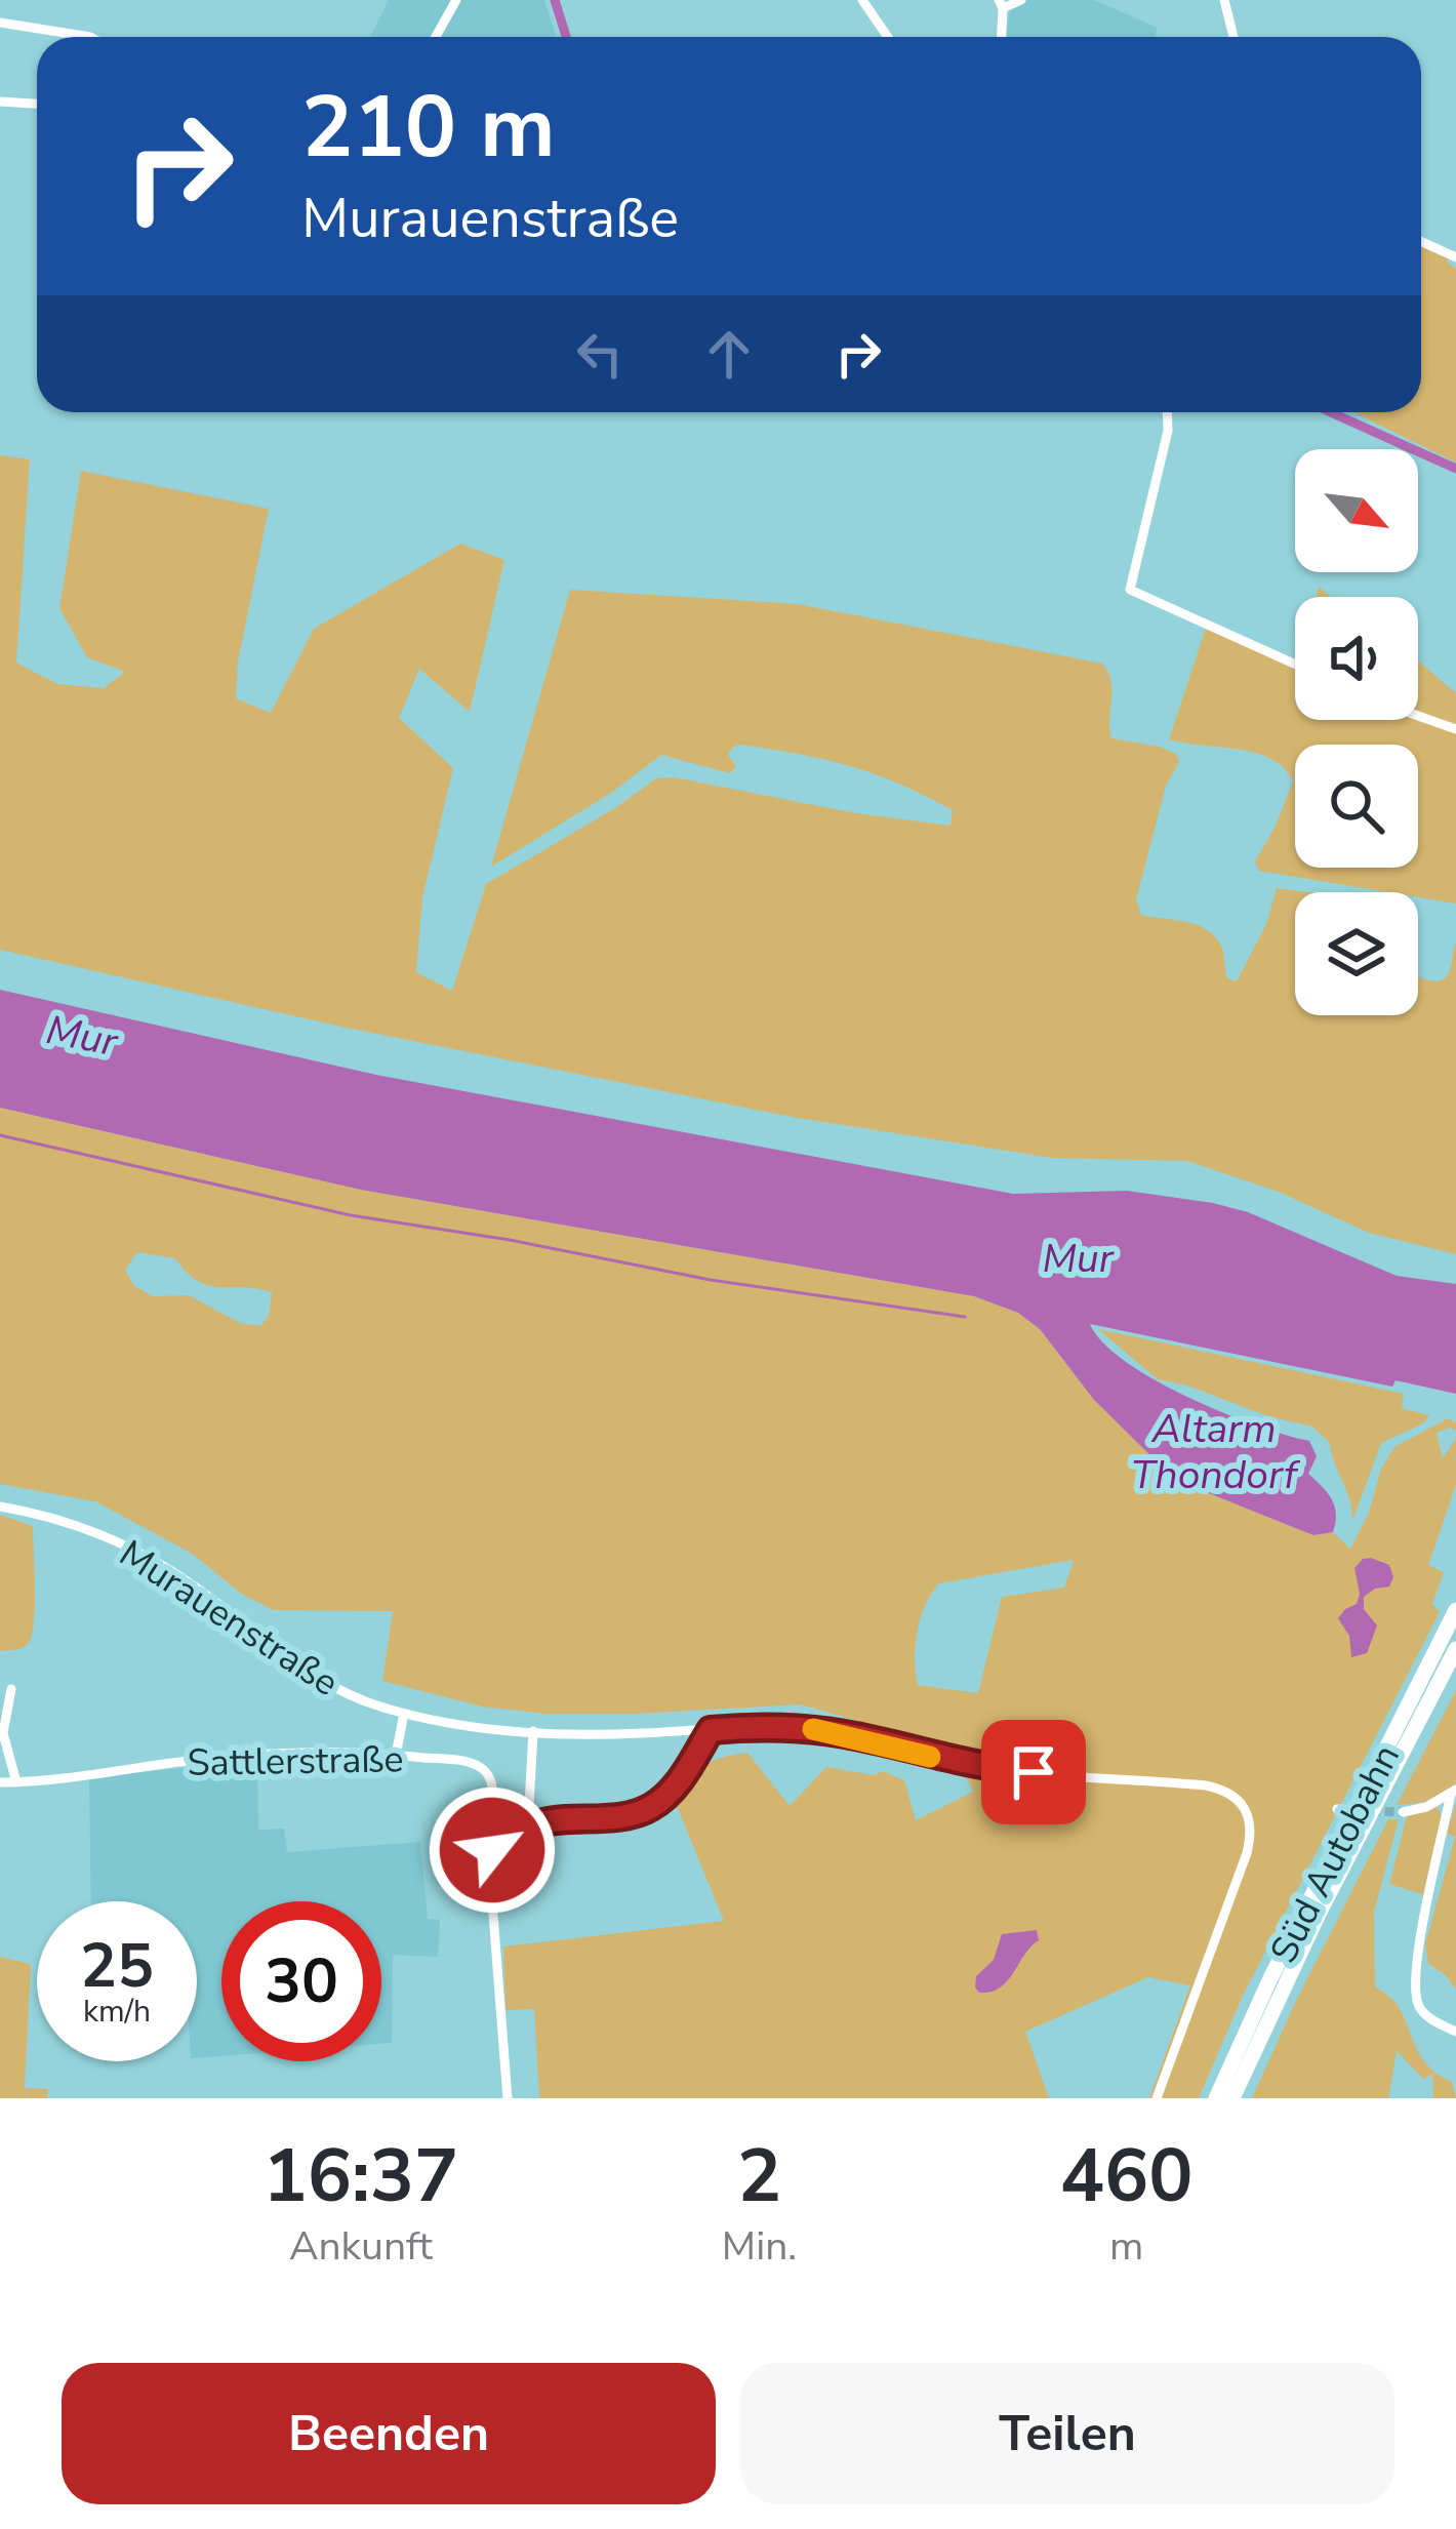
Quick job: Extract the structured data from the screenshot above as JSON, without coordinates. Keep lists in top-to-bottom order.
{
  "streets": {
    "highway": ["Süd Autobahn"],
    "street": ["Murauenstraße", "Sattlerstraße"]
  },
  "water": ["Mur", "Altarm Thondorf"],
  "north": "bottom right",
  "page": {
    "turn": ["210 m", "Murauenstraße"],
    "speed": "25 km/h",
    "limit": "30",
    "eta": [
      "16:37",
      "Ankunft",
      "2",
      "Min.",
      "460",
      "m"
    ],
    "buttons": ["Beenden", "Teilen"]
  }
}
